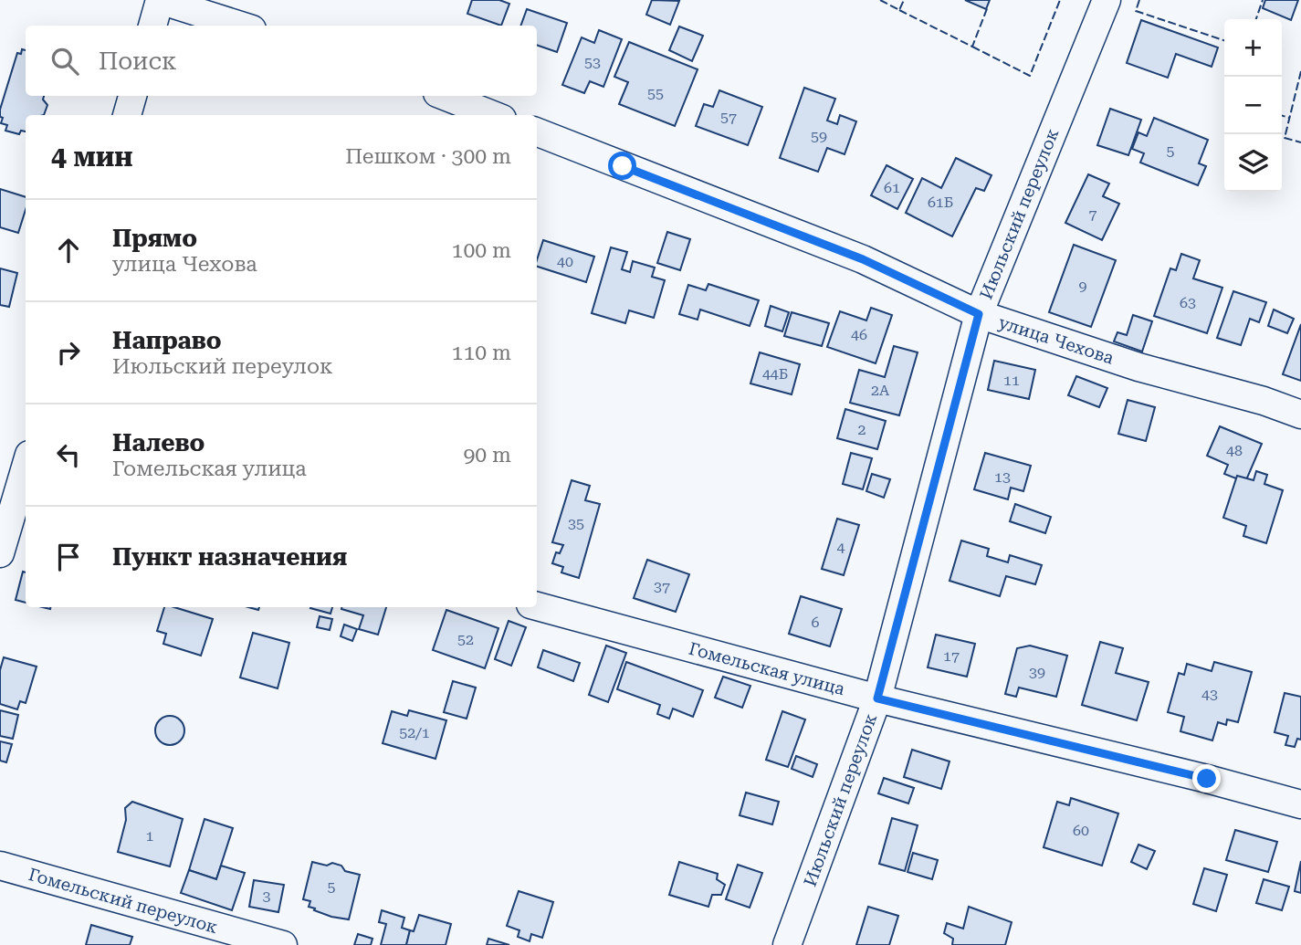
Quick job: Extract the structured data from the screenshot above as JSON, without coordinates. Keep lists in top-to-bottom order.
{
  "streets": {
    "street": [
      "Июльский переулок",
      "улица Чехова",
      "Гомельская улица",
      "Гомельский переулок"
    ]
  },
  "crossings": [
    ["Июльский переулок", "улица Чехова"],
    ["Июльский переулок", "Гомельская улица"]
  ],
  "house_numbers": [
    "53",
    "55",
    "57",
    "59",
    "5",
    "61",
    "61Б",
    "7",
    "40",
    "9",
    "63",
    "46",
    "44Б",
    "11",
    "2А",
    "2",
    "48",
    "13",
    "35",
    "4",
    "37",
    "6",
    "52",
    "17",
    "39",
    "43",
    "52/1",
    "60",
    "1",
    "5",
    "3"
  ],
  "page": {
    "map_buttons": ["+", "−"],
    "search": "Поиск",
    "heading": ["4 мин", "Пешком · 300 m"],
    "list": [
      ["Прямо", "улица Чехова", "100 m"],
      ["Направо", "Июльский переулок", "110 m"],
      ["Налево", "Гомельская улица", "90 m"],
      "Пункт назначения"
    ]
  }
}
